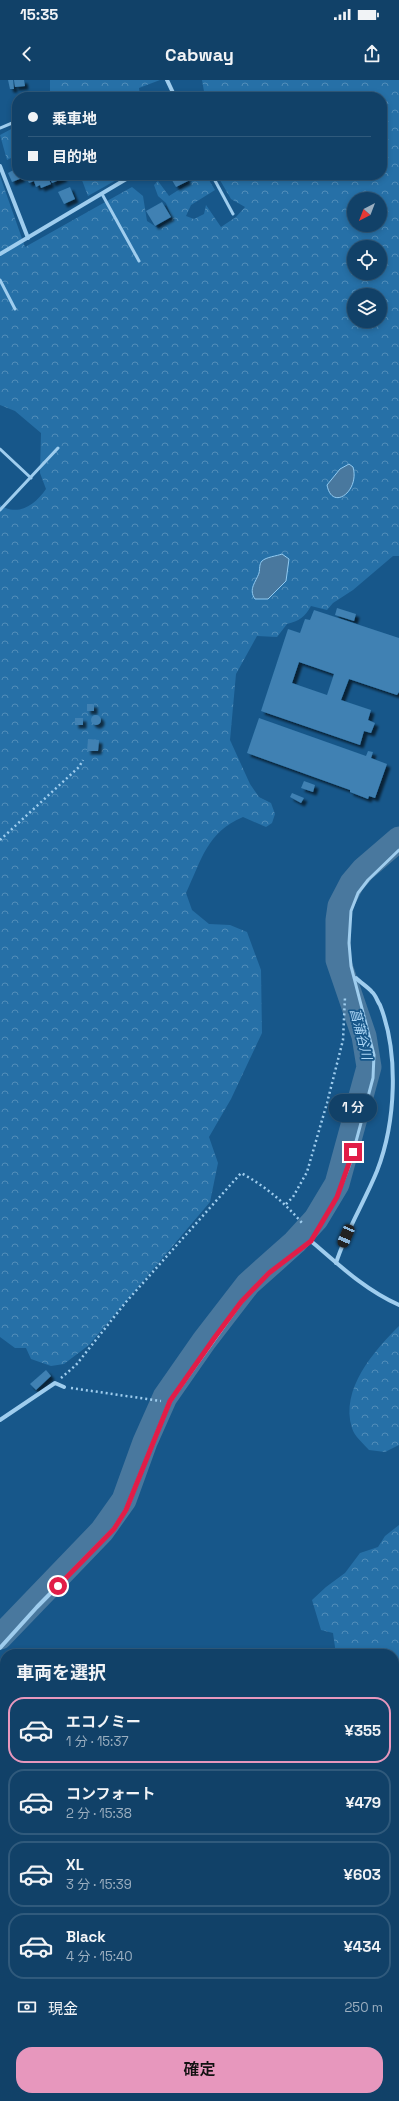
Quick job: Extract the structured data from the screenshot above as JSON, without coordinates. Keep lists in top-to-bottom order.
{
  "water": ["菖蒲谷川"],
  "north": "bottom left",
  "page": {
    "status": "15:35",
    "header": "Cabway",
    "banner": ["乗車地", "目的地"],
    "bubble": "1 分",
    "heading": "車両を選択",
    "list": [
      {
        "name": "エコノミー",
        "note": "1 分 · 15:37",
        "value": "¥355"
      },
      {
        "name": "コンフォート",
        "note": "2 分 · 15:38",
        "value": "¥479"
      },
      {
        "name": "XL",
        "note": "3 分 · 15:39",
        "value": "¥603"
      },
      {
        "name": "Black",
        "note": "4 分 · 15:40",
        "value": "¥434"
      }
    ],
    "pay": ["現金", "250 m"],
    "buttons": "確定"
  }
}
